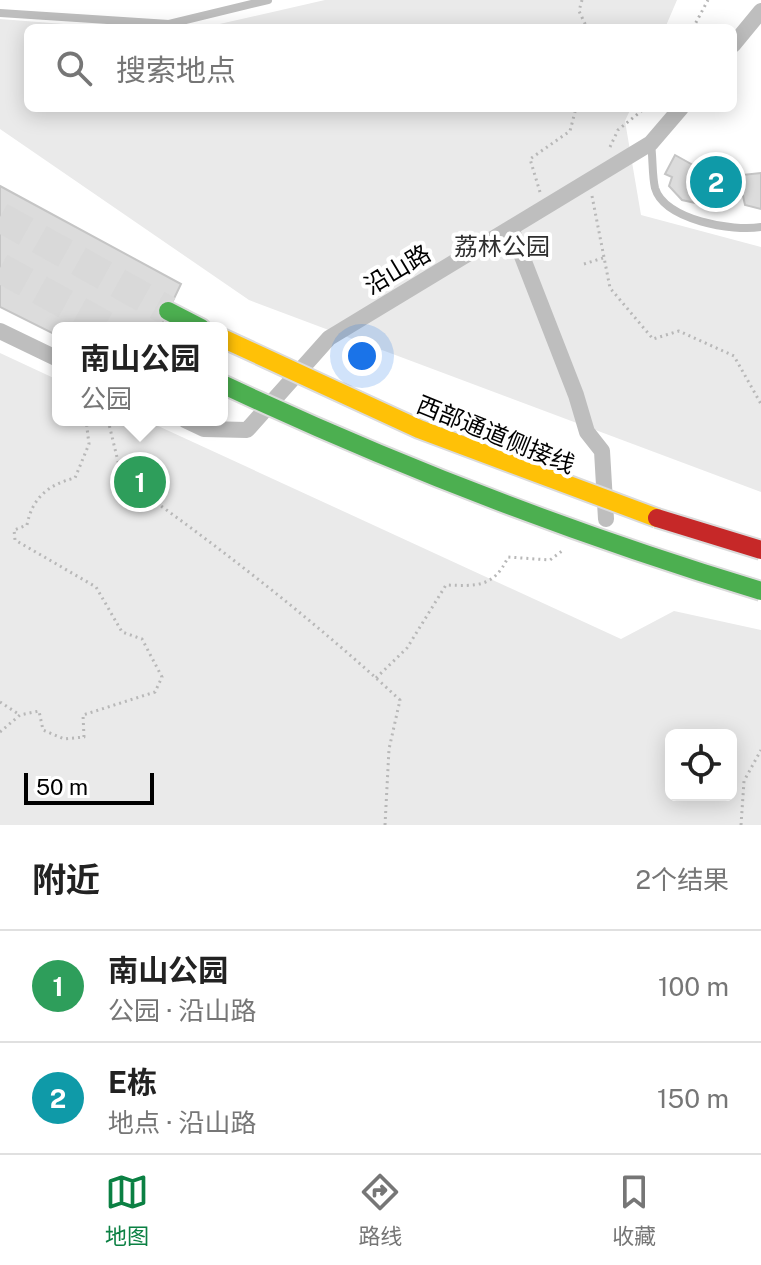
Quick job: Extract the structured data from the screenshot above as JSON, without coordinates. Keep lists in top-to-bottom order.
{
  "streets": {
    "highway": ["西部通道侧接线"],
    "street": ["沿山路"]
  },
  "parks": ["荔林公园"],
  "scale_bar": "50 m",
  "page": {
    "search": "搜索地点",
    "pins": ["2", "1"],
    "popup": ["南山公园", "公园"],
    "scale": "50 m",
    "heading": ["附近", "2个结果"],
    "list": [
      {
        "mark": "1",
        "name": "南山公园",
        "note": "公园 · 沿山路",
        "value": "100 m"
      },
      {
        "mark": "2",
        "name": "E栋",
        "note": "地点 · 沿山路",
        "value": "150 m"
      }
    ],
    "nav": ["地图", "路线", "收藏"]
  }
}
